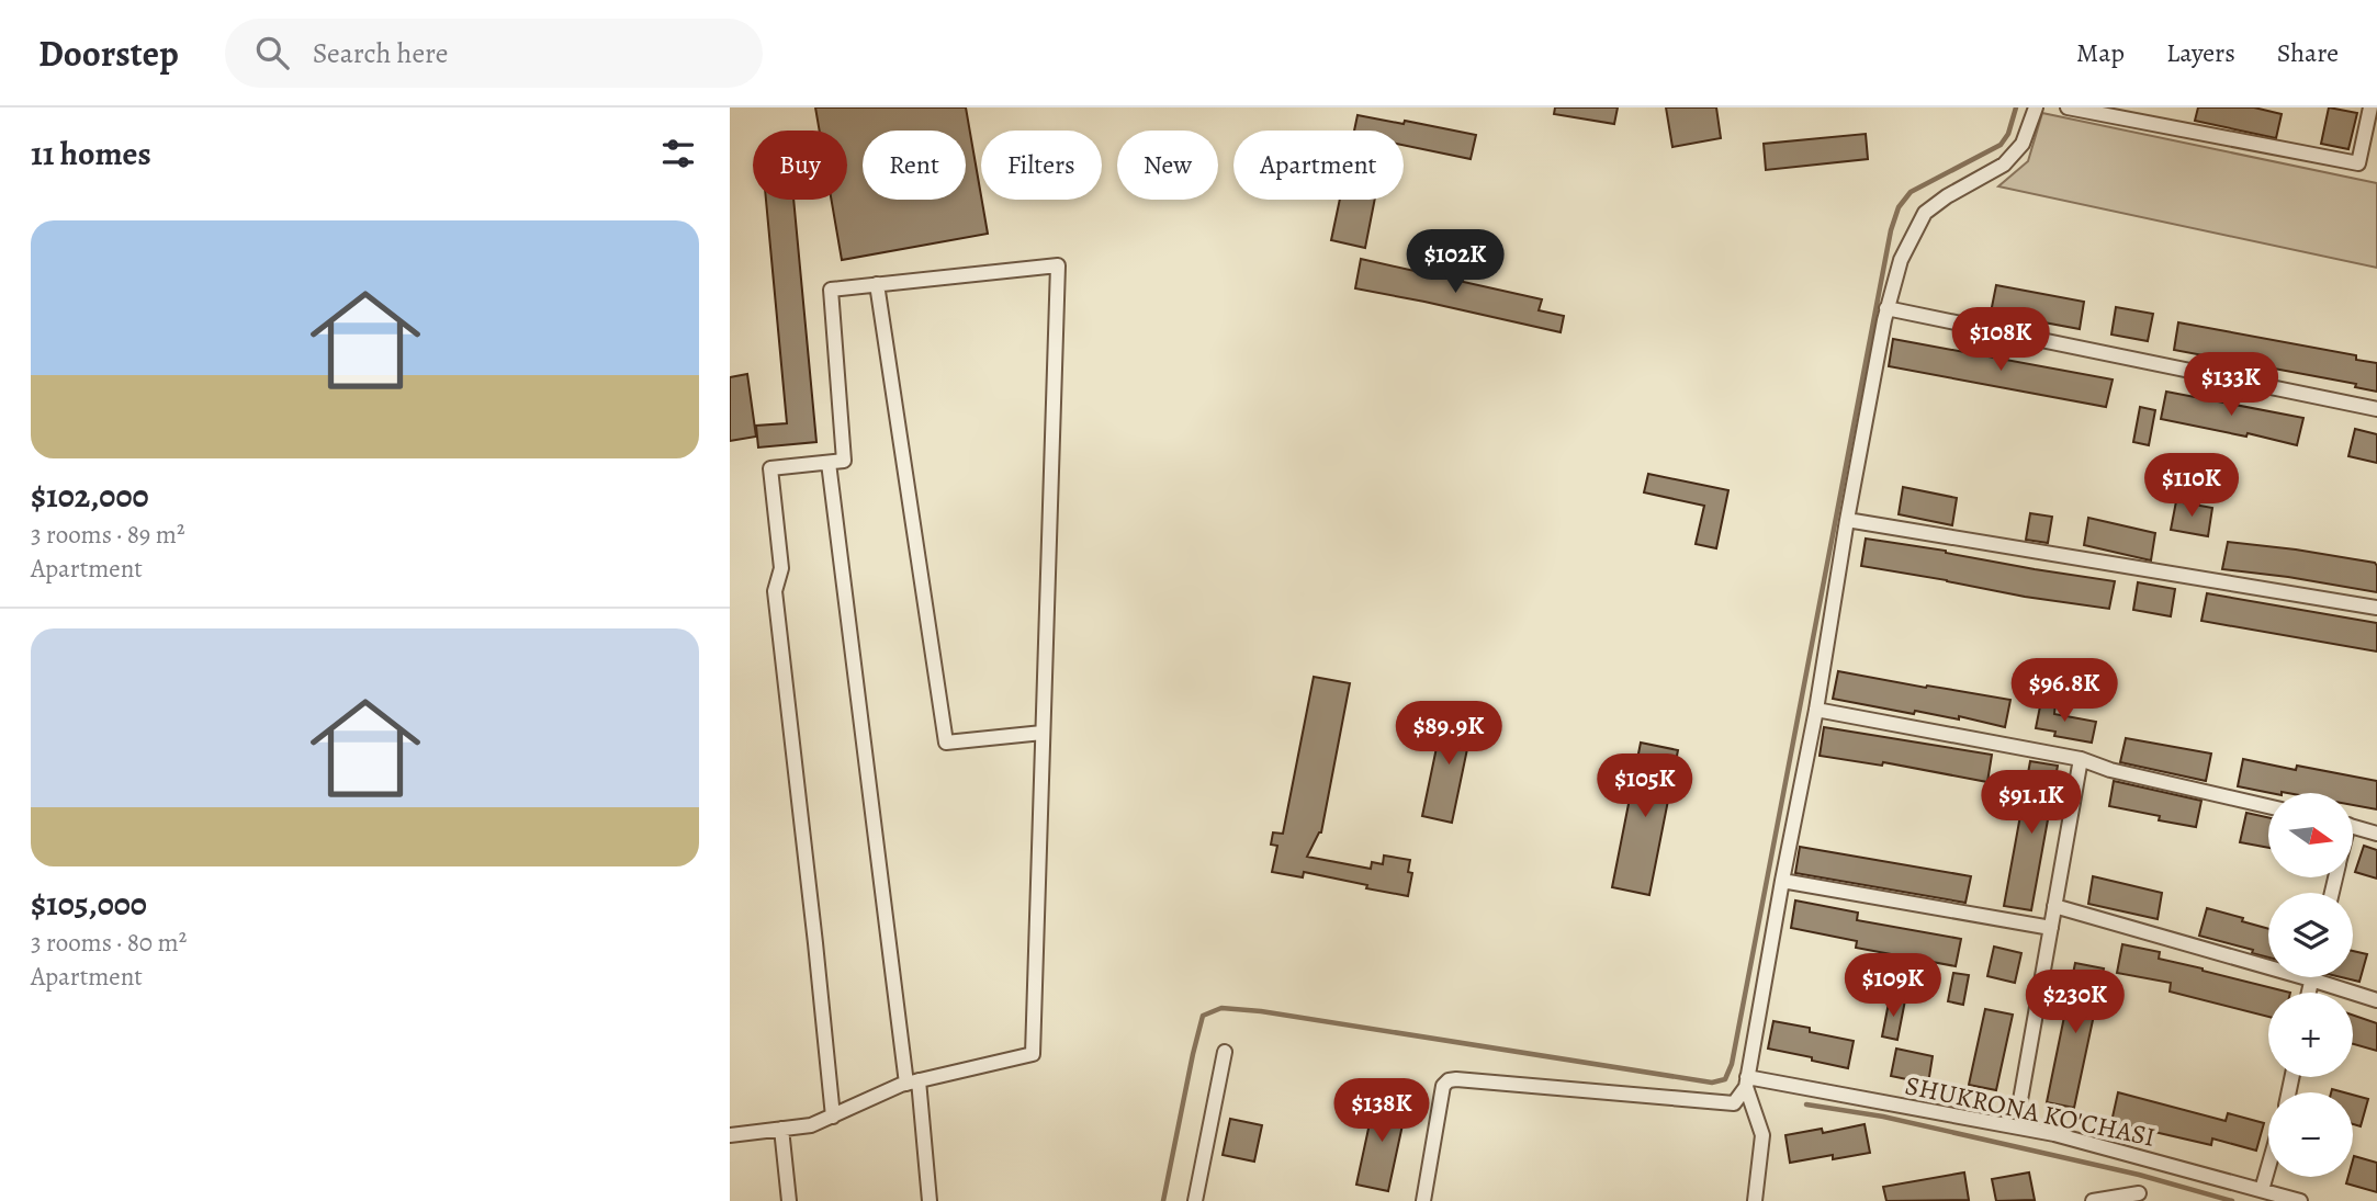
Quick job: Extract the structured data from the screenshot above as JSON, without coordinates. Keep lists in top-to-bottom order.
{
  "streets": {
    "street": ["SHUKRONA KO'CHASI"]
  },
  "north": "right",
  "page": {
    "header": "Doorstep",
    "search": "Search here",
    "nav": ["Map", "Layers", "Share"],
    "heading": "11 homes",
    "chip": [
      "Buy",
      "Rent",
      "Filters",
      "New",
      "Apartment"
    ],
    "list": [
      {
        "name": "$102,000",
        "note": "3 rooms · 89 m² · Apartment"
      },
      {
        "name": "$105,000",
        "note": "3 rooms · 80 m² · Apartment"
      }
    ],
    "price": [
      "$102K",
      "$108K",
      "$133K",
      "$110K",
      "$96.8K",
      "$89.9K",
      "$105K",
      "$91.1K",
      "$109K",
      "$230K",
      "$138K"
    ],
    "map_buttons": ["+", "−"]
  }
}
